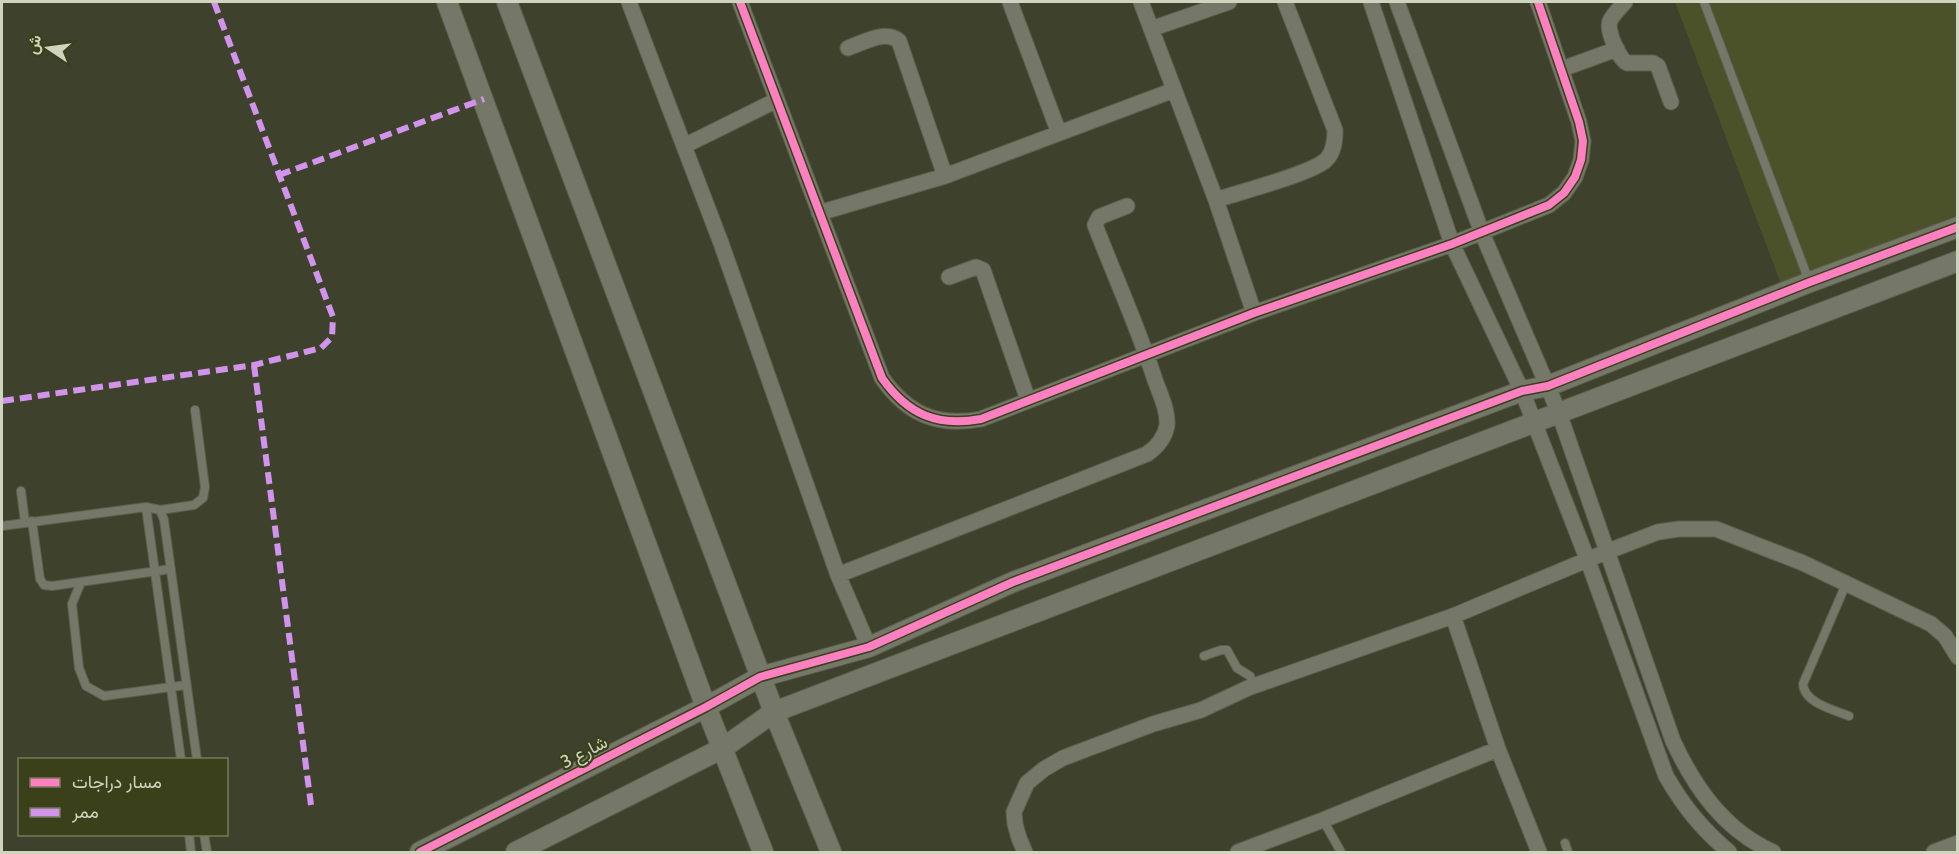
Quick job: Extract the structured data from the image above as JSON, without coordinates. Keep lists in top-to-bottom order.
{
  "streets": {
    "street": ["شارع 3"]
  },
  "legend": ["مسار دراجات", "ممر"],
  "north": "left"
}
